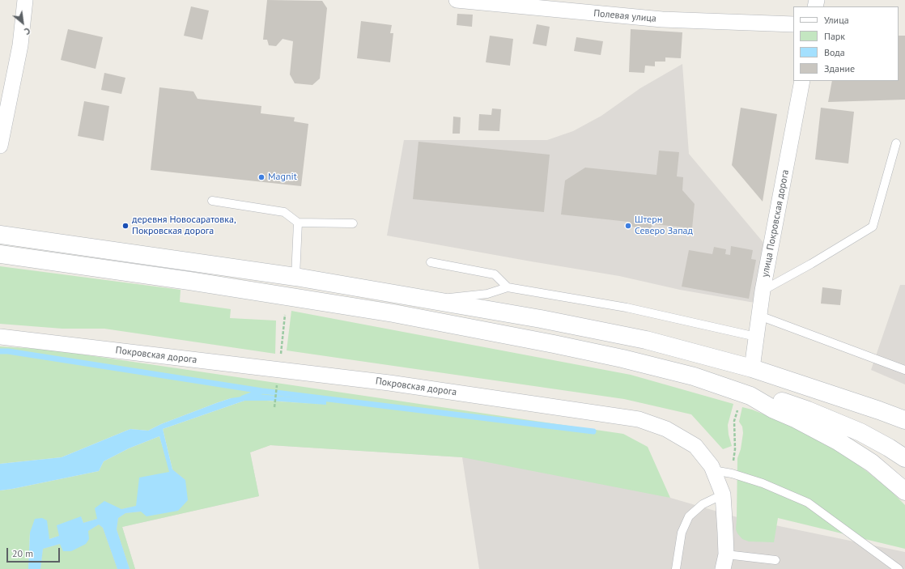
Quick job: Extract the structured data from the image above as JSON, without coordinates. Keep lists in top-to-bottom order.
{
  "streets": {
    "street": ["Полевая улица", "улица Покровская дорога", "Покровская дорога"]
  },
  "places": ["Magnit", "деревня Новосаратовка, Покровская дорога", "Штерн Северо Запад"],
  "legend": [
    "Улица",
    "Парк",
    "Вода",
    "Здание"
  ],
  "scale_bar": "20 m",
  "north": "bottom right"
}
